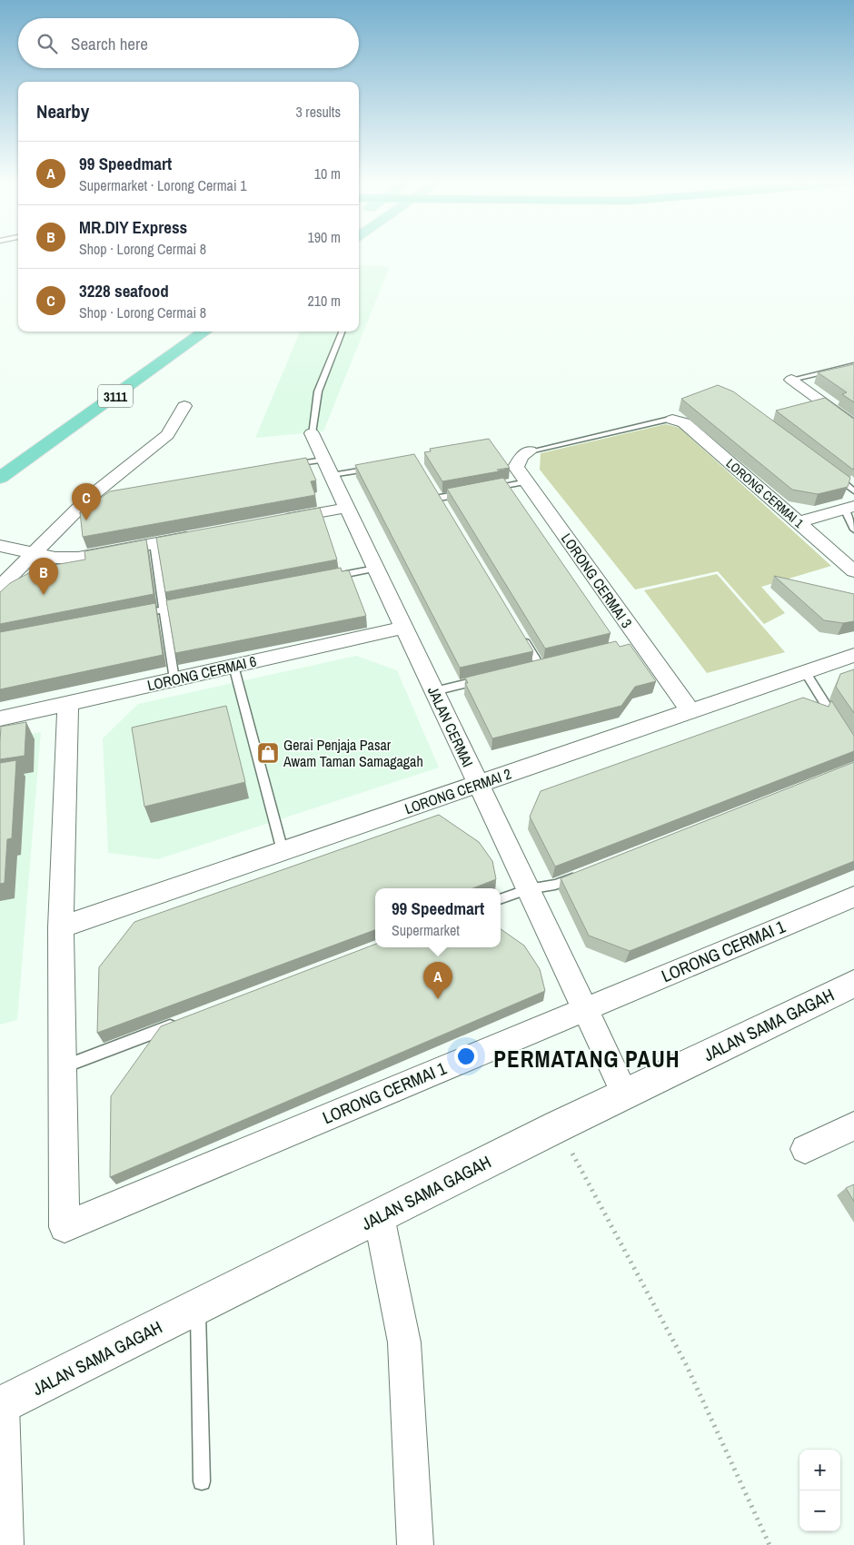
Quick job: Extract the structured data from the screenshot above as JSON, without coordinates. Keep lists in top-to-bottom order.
{
  "streets": {
    "main road": ["3111"],
    "street": [
      "LORONG CERMAI 1",
      "LORONG CERMAI 3",
      "LORONG CERMAI 6",
      "JALAN CERMAI",
      "LORONG CERMAI 2",
      "JALAN SAMA GAGAH"
    ]
  },
  "crossings": [
    ["LORONG CERMAI 1", "JALAN CERMAI"],
    ["LORONG CERMAI 3", "LORONG CERMAI 2"],
    ["LORONG CERMAI 6", "JALAN CERMAI"],
    ["JALAN CERMAI", "LORONG CERMAI 2"],
    ["JALAN CERMAI", "JALAN SAMA GAGAH"]
  ],
  "districts": ["PERMATANG PAUH"],
  "places": {
    "shop": ["Gerai Penjaja Pasar Awam Taman Samagagah"]
  },
  "page": {
    "search": "Search here",
    "heading": ["Nearby", "3 results"],
    "list": [
      {
        "mark": "A",
        "name": "99 Speedmart",
        "note": "Supermarket · Lorong Cermai 1",
        "value": "10 m"
      },
      {
        "mark": "B",
        "name": "MR.DIY Express",
        "note": "Shop · Lorong Cermai 8",
        "value": "190 m"
      },
      {
        "mark": "C",
        "name": "3228 seafood",
        "note": "Shop · Lorong Cermai 8",
        "value": "210 m"
      }
    ],
    "pins": ["C", "B", "A"],
    "popup": ["99 Speedmart", "Supermarket"],
    "map_buttons": ["+", "−"]
  }
}
